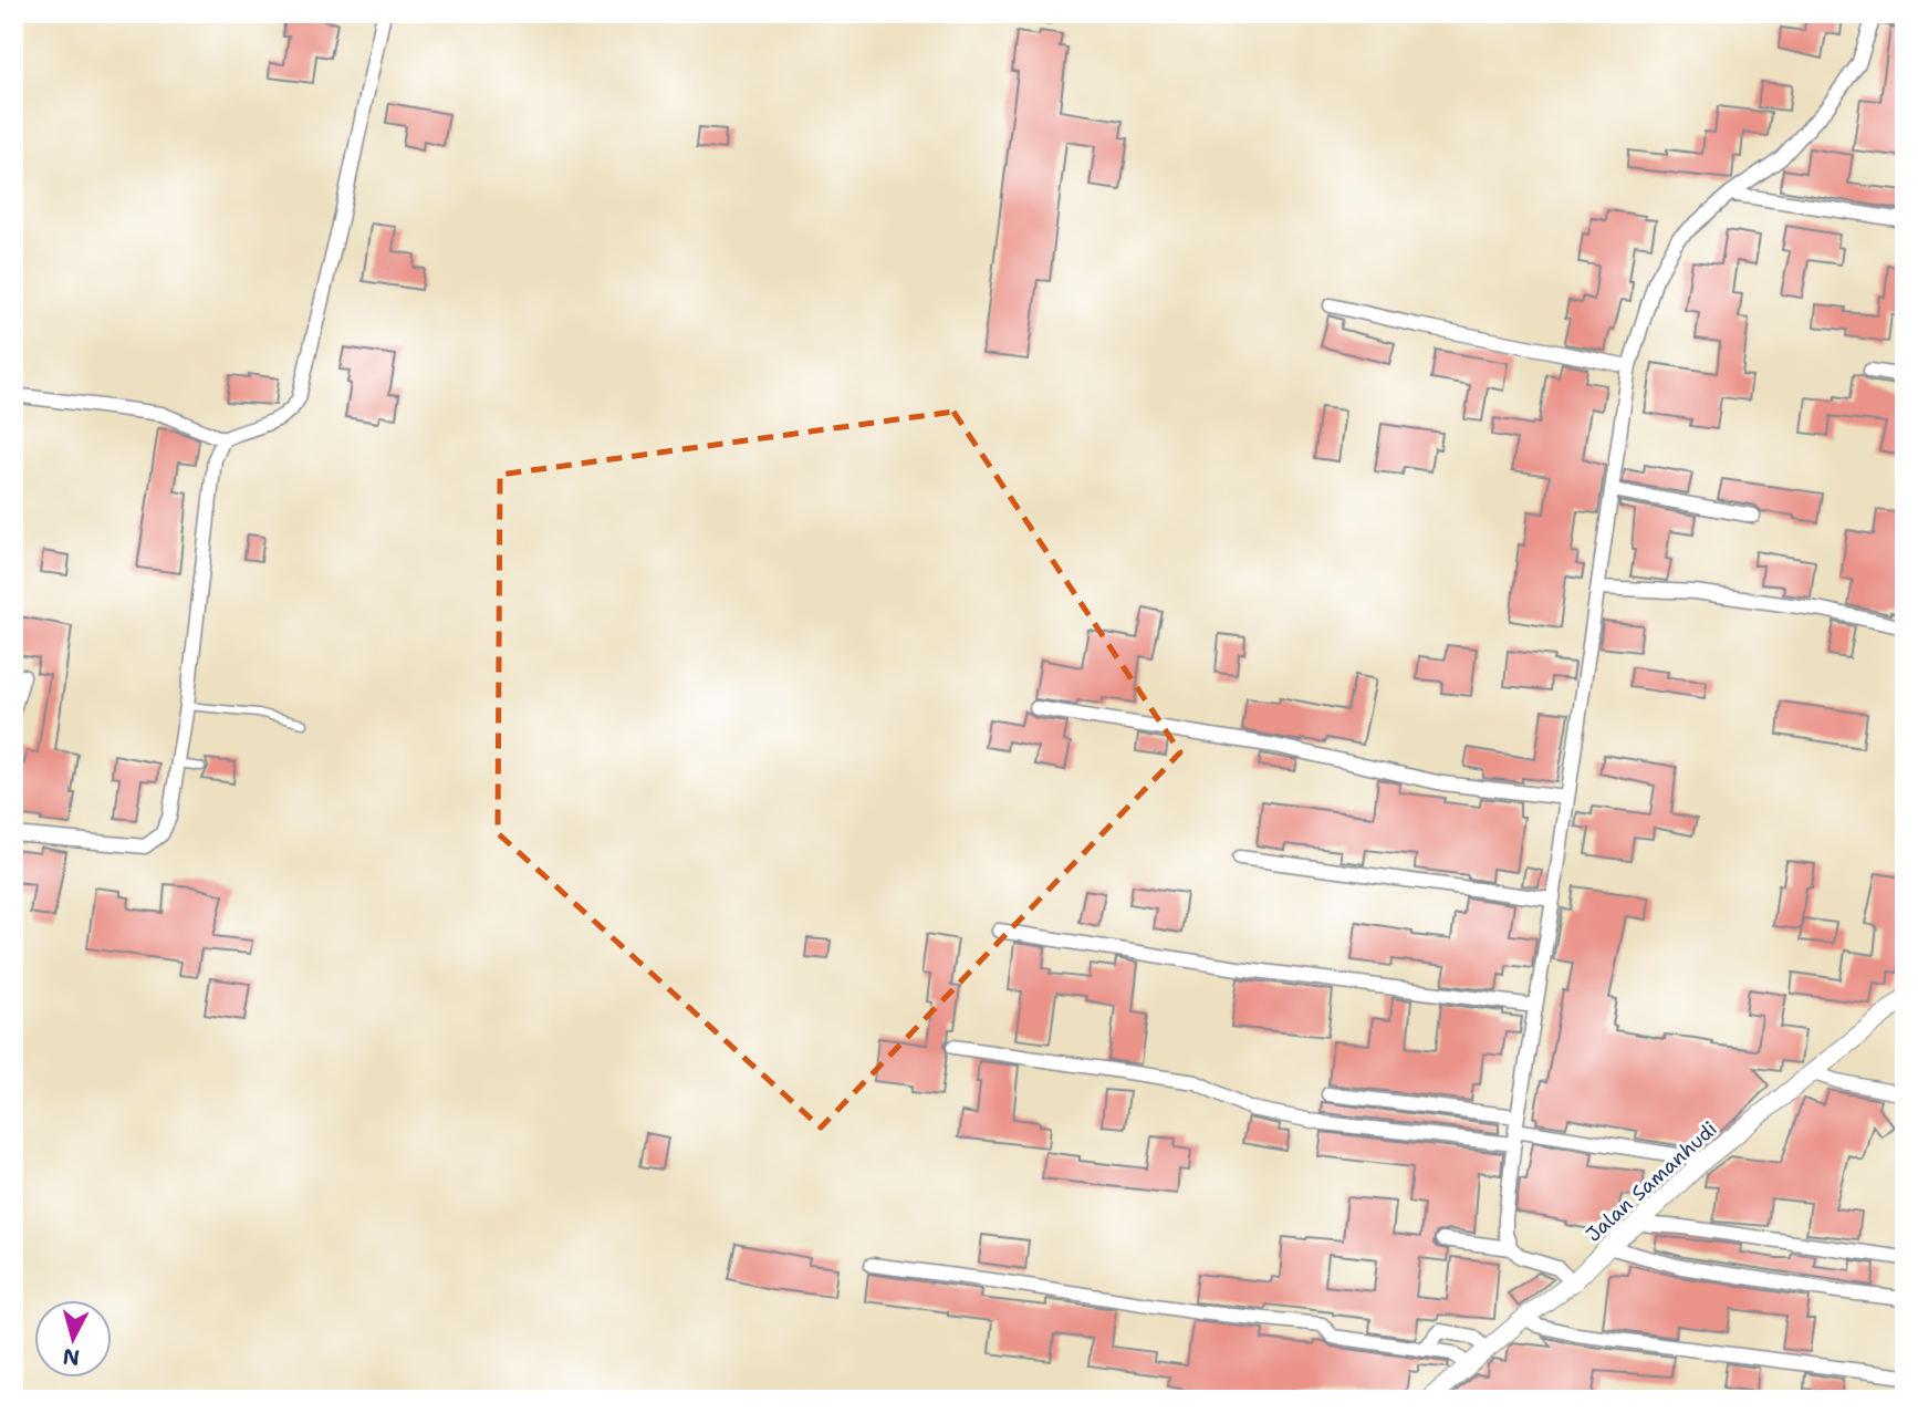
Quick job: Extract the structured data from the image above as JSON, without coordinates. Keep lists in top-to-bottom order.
{
  "streets": {
    "street": ["Jalan Samanhudi"]
  },
  "north": "bottom"
}
